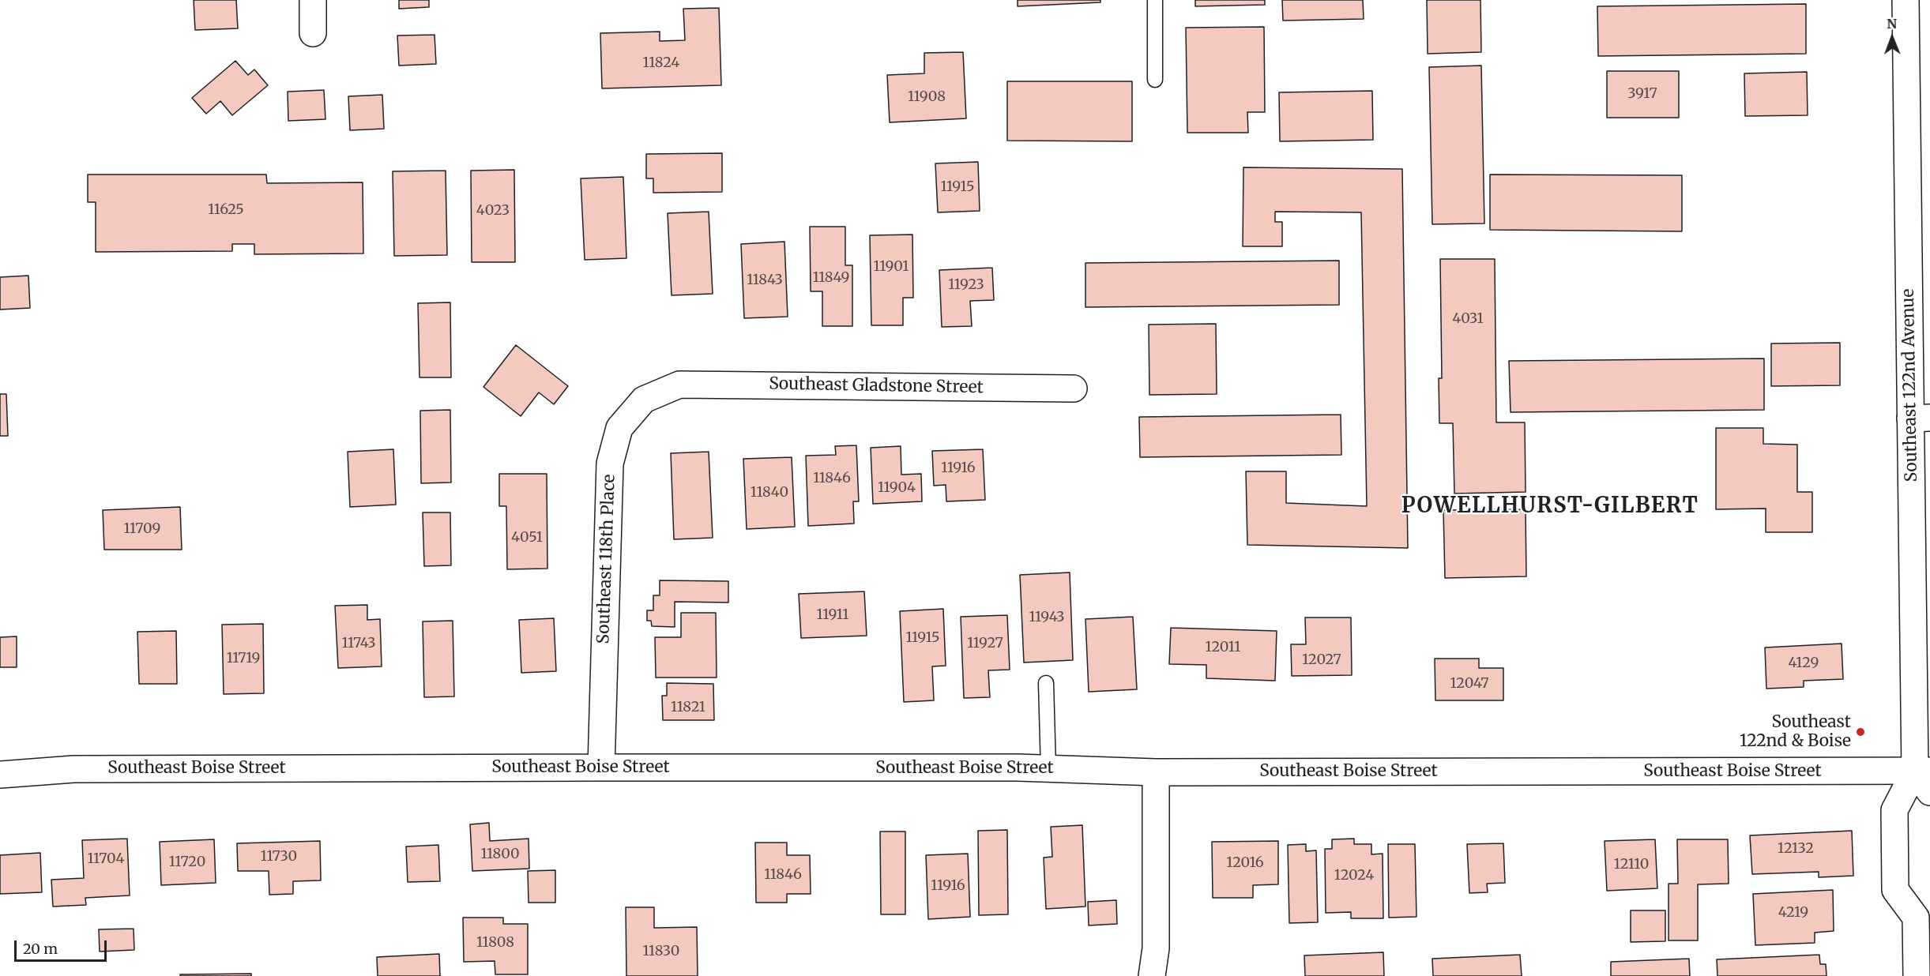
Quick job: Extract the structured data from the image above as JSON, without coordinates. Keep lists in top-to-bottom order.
{
  "streets": {
    "street": [
      "Southeast 122nd Avenue",
      "Southeast Gladstone Street",
      "Southeast 118th Place",
      "Southeast Boise Street"
    ]
  },
  "crossings": [
    ["Southeast 122nd Avenue", "Southeast Boise Street"],
    ["Southeast Gladstone Street", "Southeast 118th Place"],
    ["Southeast 118th Place", "Southeast Boise Street"]
  ],
  "districts": ["POWELLHURST-GILBERT"],
  "places": ["Southeast 122nd & Boise"],
  "house_numbers": [
    "11824",
    "3917",
    "11908",
    "11915",
    "11625",
    "4023",
    "11901",
    "11849",
    "11843",
    "11923",
    "4031",
    "11916",
    "11846",
    "11904",
    "11840",
    "11709",
    "4051",
    "11911",
    "11943",
    "11915",
    "11743",
    "11927",
    "12011",
    "11719",
    "12027",
    "4129",
    "12047",
    "11821",
    "12132",
    "11800",
    "11730",
    "11704",
    "11720",
    "12016",
    "12110",
    "11846",
    "12024",
    "11916",
    "4219",
    "11808",
    "11830"
  ],
  "scale_bar": "20 m",
  "north": "top"
}
